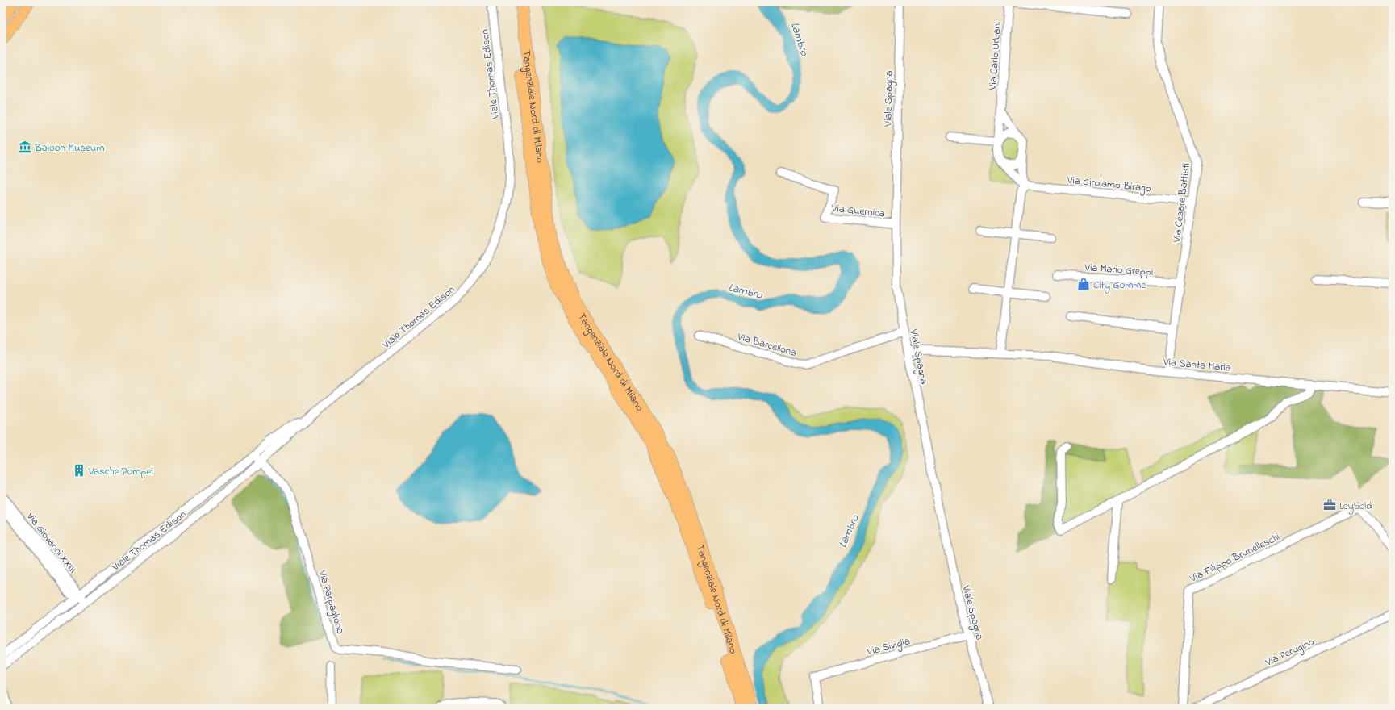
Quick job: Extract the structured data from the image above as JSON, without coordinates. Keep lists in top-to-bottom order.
{
  "streets": {
    "highway": ["Tangenziale Nord di Milano"],
    "street": [
      "Via Carlo Urbani",
      "Viale Thomas Edison",
      "Viale Spagna",
      "Via Girolamo Birago",
      "Via Cesare Battisti",
      "Via Guernica",
      "Via Mario Greppi",
      "Via Barcellona",
      "Via Santa Maria",
      "Via Giovanni XXIII",
      "Via Filippo Brunelleschi",
      "Via Parpagliona",
      "Via Siviglia",
      "Via Perugino"
    ]
  },
  "crossings": [
    ["Viale Thomas Edison", "Via Giovanni XXIII"],
    ["Viale Thomas Edison", "Via Parpagliona"],
    ["Viale Spagna", "Via Guernica"],
    ["Viale Spagna", "Via Barcellona"],
    ["Viale Spagna", "Via Santa Maria"],
    ["Viale Spagna", "Via Siviglia"],
    ["Via Girolamo Birago", "Via Cesare Battisti"],
    ["Via Cesare Battisti", "Via Mario Greppi"],
    ["Via Cesare Battisti", "Via Santa Maria"]
  ],
  "water": ["Lambro"],
  "places": {
    "museum": ["Baloon Museum"],
    "shop": ["City Gomme"],
    "building": ["Vasche Pompei"],
    "office": ["Leybold"]
  }
}
